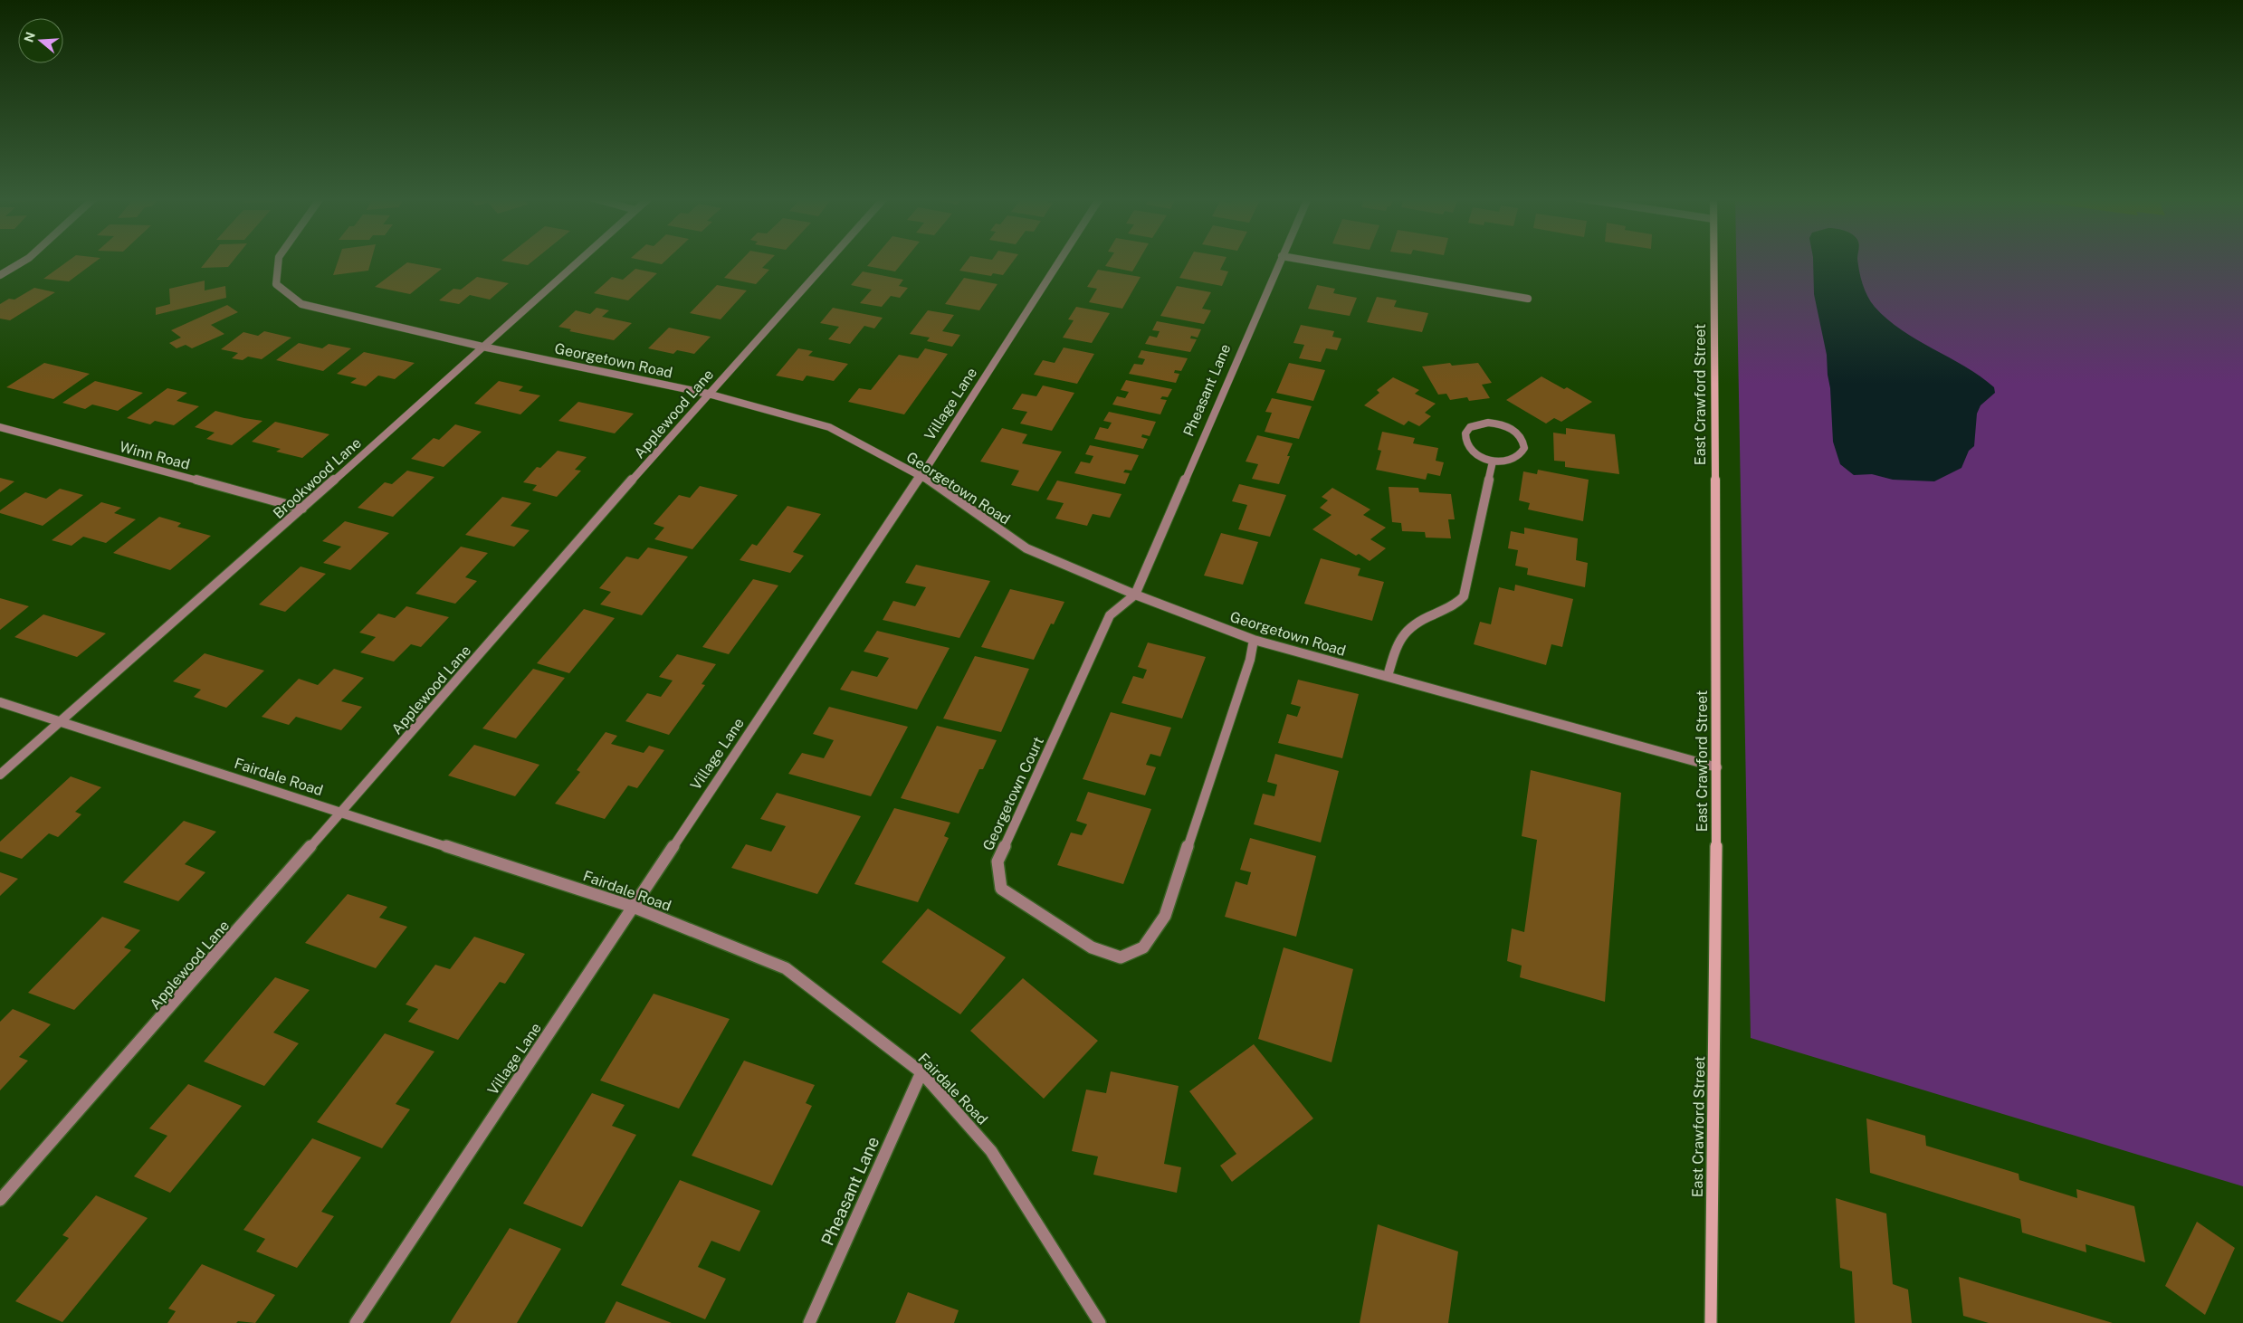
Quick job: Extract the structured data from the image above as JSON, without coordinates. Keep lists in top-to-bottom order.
{
  "streets": {
    "street": [
      "Georgetown Road",
      "Pheasant Lane",
      "East Crawford Street",
      "Village Lane",
      "Applewood Lane",
      "Winn Road",
      "Brookwood Lane",
      "Fairdale Road",
      "Georgetown Court"
    ]
  },
  "crossings": [
    ["Georgetown Road", "Pheasant Lane"],
    ["Georgetown Road", "East Crawford Street"],
    ["Georgetown Road", "Village Lane"],
    ["Georgetown Road", "Applewood Lane"],
    ["Georgetown Road", "Brookwood Lane"],
    ["Georgetown Road", "Georgetown Court"],
    ["Pheasant Lane", "Fairdale Road"],
    ["Pheasant Lane", "Georgetown Court"],
    ["Village Lane", "Fairdale Road"],
    ["Applewood Lane", "Fairdale Road"],
    ["Winn Road", "Brookwood Lane"],
    ["Brookwood Lane", "Fairdale Road"]
  ],
  "north": "left"
}
